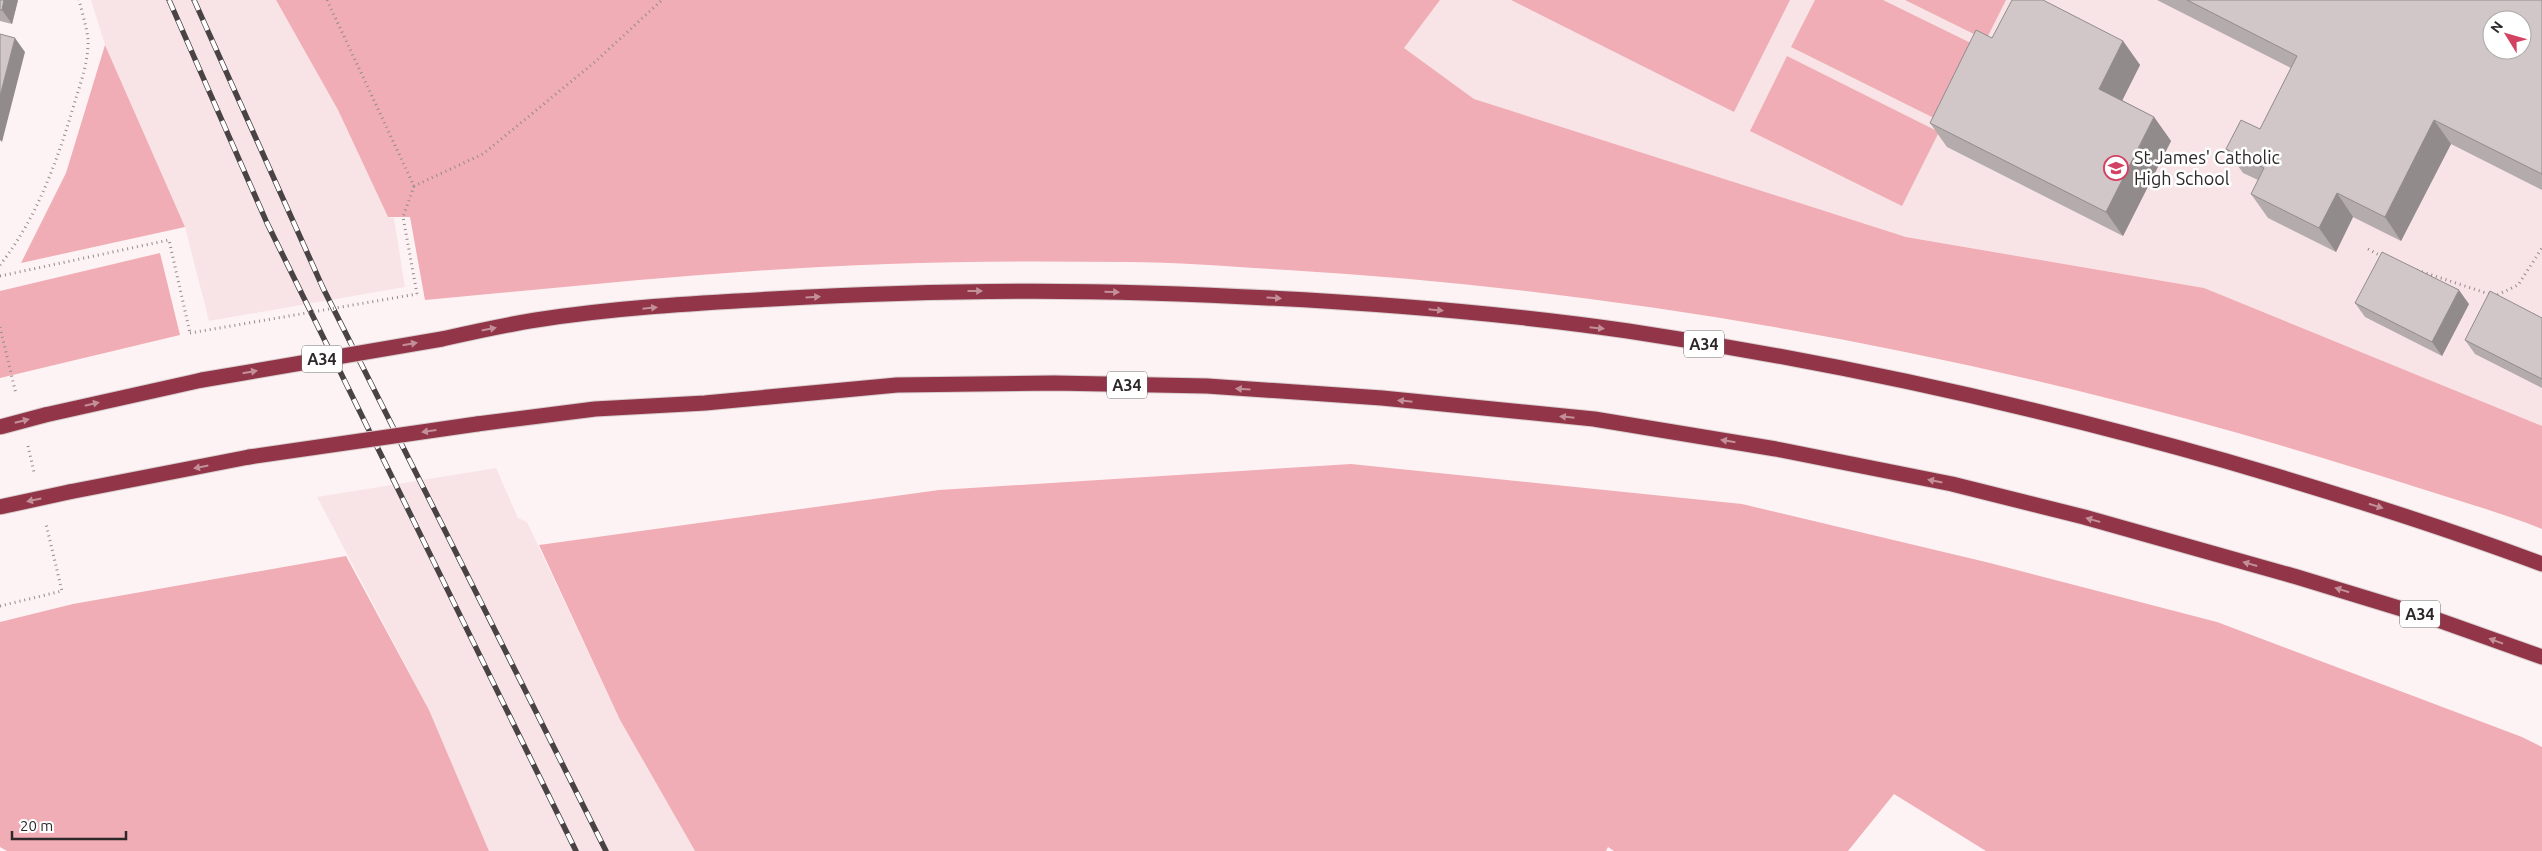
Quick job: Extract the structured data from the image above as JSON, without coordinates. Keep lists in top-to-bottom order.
{
  "streets": {
    "highway": ["A34"]
  },
  "places": {
    "school or university": ["St James' Catholic High School"]
  },
  "scale_bar": "20 m",
  "north": "top left"
}
